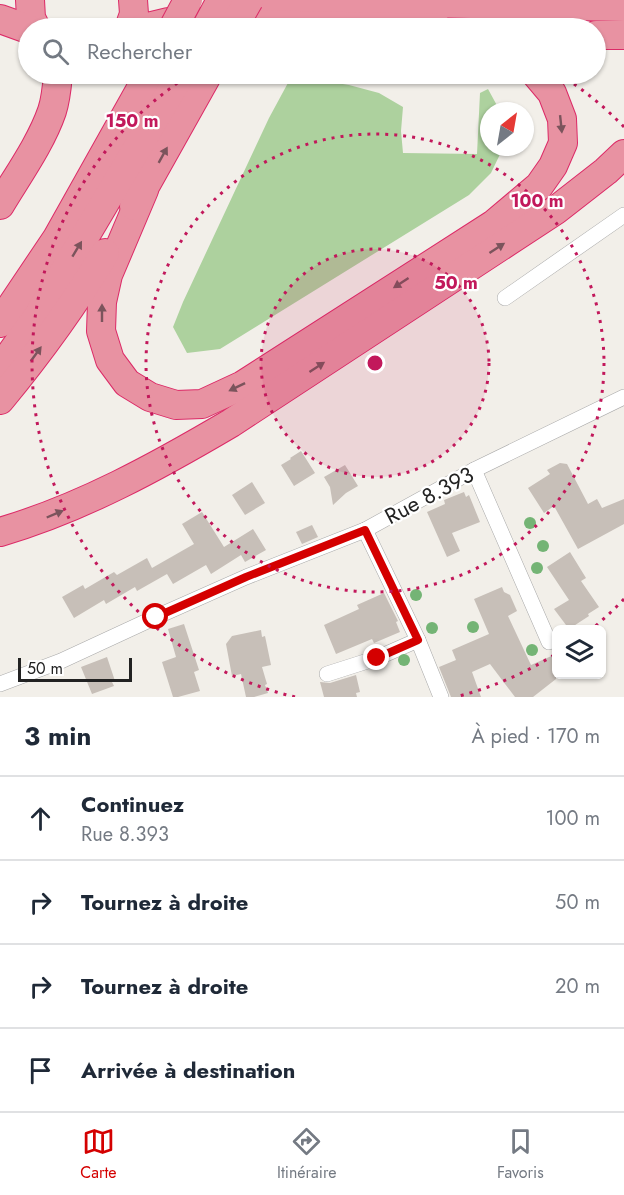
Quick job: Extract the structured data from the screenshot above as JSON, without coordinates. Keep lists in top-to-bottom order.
{
  "streets": {
    "street": ["Rue 8.393"]
  },
  "scale_bar": "50 m",
  "north": "top right",
  "page": {
    "search": "Rechercher",
    "scale": "50 m",
    "heading": ["3 min", "À pied · 170 m"],
    "list": [
      ["Continuez", "Rue 8.393", "100 m"],
      ["Tournez à droite", "50 m"],
      ["Tournez à droite", "20 m"],
      "Arrivée à destination"
    ],
    "nav": ["Carte", "Itinéraire", "Favoris"]
  },
  "rings": ["150 m", "100 m", "50 m"]
}
